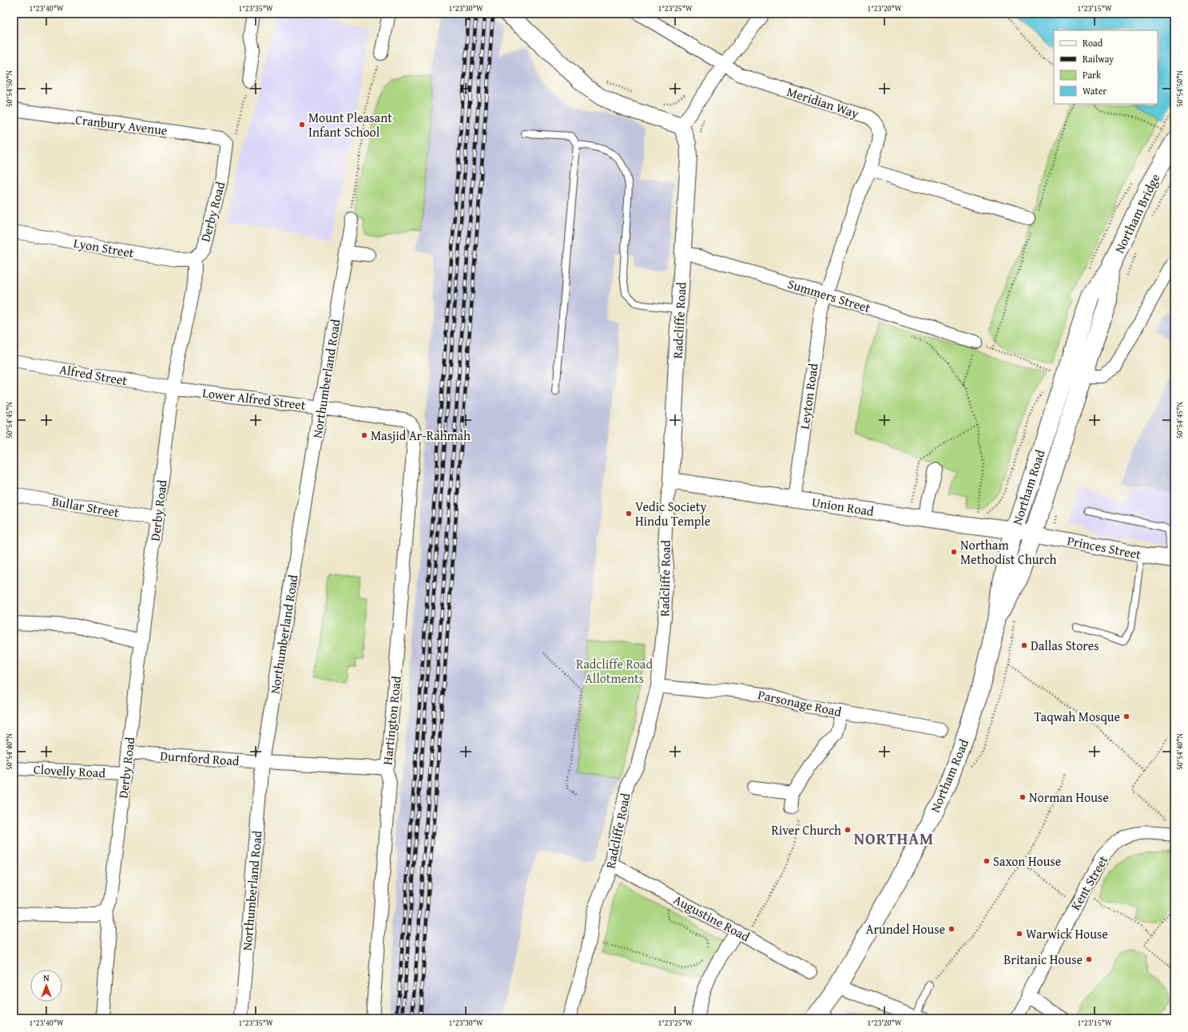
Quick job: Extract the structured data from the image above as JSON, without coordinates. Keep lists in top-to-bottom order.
{
  "streets": {
    "main road": ["Northam Bridge", "Northam Road"],
    "street": [
      "Meridian Way",
      "Cranbury Avenue",
      "Derby Road",
      "Lyon Street",
      "Summers Street",
      "Radcliffe Road",
      "Alfred Street",
      "Northumberland Road",
      "Leyton Road",
      "Lower Alfred Street",
      "Bullar Street",
      "Union Road",
      "Princes Street",
      "Parsonage Road",
      "Hartington Road",
      "Durnford Road",
      "Clovelly Road",
      "Kent Street",
      "Augustine Road"
    ]
  },
  "crossings": [
    ["Meridian Way", "Summers Street"],
    ["Meridian Way", "Leyton Road"],
    ["Cranbury Avenue", "Derby Road"],
    ["Derby Road", "Lyon Street"],
    ["Derby Road", "Alfred Street"],
    ["Derby Road", "Lower Alfred Street"],
    ["Derby Road", "Bullar Street"],
    ["Derby Road", "Durnford Road"],
    ["Derby Road", "Clovelly Road"],
    ["Northam Bridge", "Northam Road"],
    ["Summers Street", "Radcliffe Road"],
    ["Summers Street", "Leyton Road"],
    ["Radcliffe Road", "Union Road"],
    ["Radcliffe Road", "Parsonage Road"],
    ["Radcliffe Road", "Augustine Road"],
    ["Alfred Street", "Lower Alfred Street"],
    ["Northumberland Road", "Lower Alfred Street"],
    ["Northumberland Road", "Durnford Road"],
    ["Leyton Road", "Union Road"],
    ["Lower Alfred Street", "Hartington Road"],
    ["Northam Road", "Union Road"],
    ["Northam Road", "Princes Street"],
    ["Union Road", "Princes Street"],
    ["Hartington Road", "Durnford Road"]
  ],
  "districts": ["NORTHAM"],
  "parks": ["Radcliffe Road Allotments"],
  "places": [
    "Mount Pleasant Infant School",
    "Masjid Ar-Rahmah",
    "Vedic Society Hindu Temple",
    "Northam Methodist Church",
    "Dallas Stores",
    "Taqwah Mosque",
    "Norman House",
    "River Church",
    "Saxon House",
    "Arundel House",
    "Warwick House",
    "Britanic House"
  ],
  "legend": [
    "Road",
    "Railway",
    "Park",
    "Water"
  ],
  "north": "top",
  "coordinates": [
    "1°23'40\"W",
    "1°23'35\"W",
    "1°23'30\"W",
    "1°23'25\"W",
    "1°23'20\"W",
    "1°23'15\"W",
    "50°54'50\"N",
    "50°54'45\"N",
    "50°54'40\"N"
  ]
}
